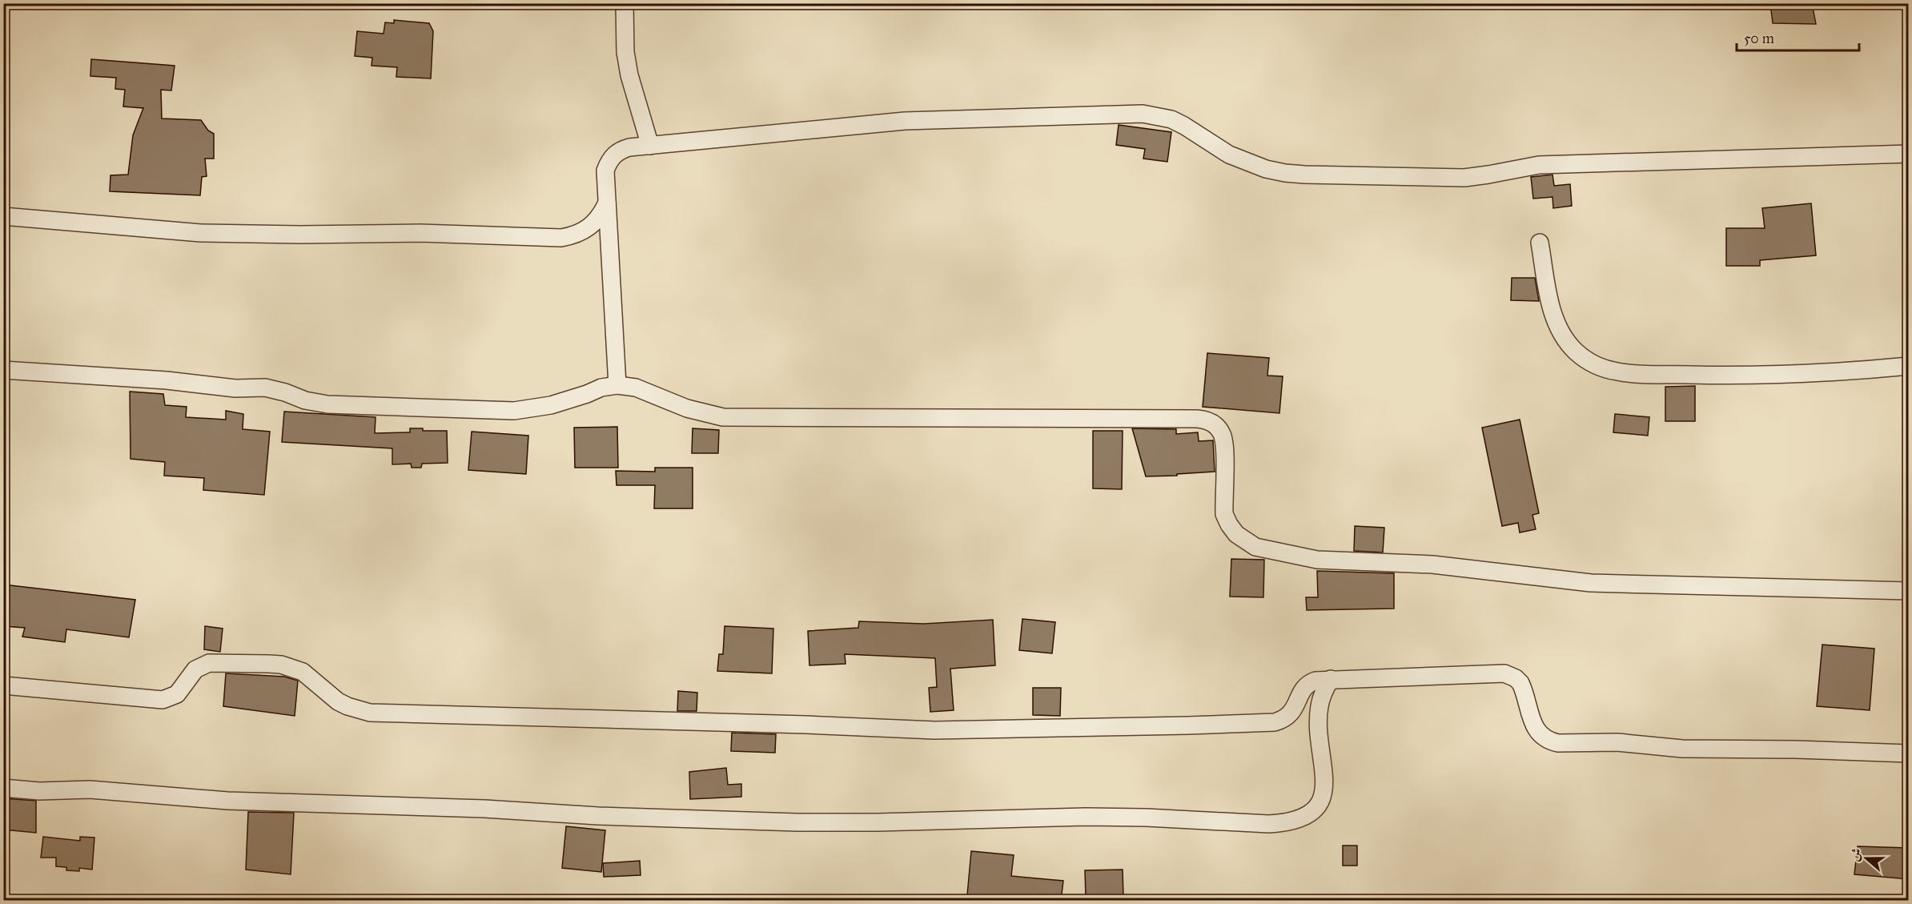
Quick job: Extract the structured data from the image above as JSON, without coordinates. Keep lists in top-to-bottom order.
{
  "scale_bar": "50 m",
  "north": "left"
}
